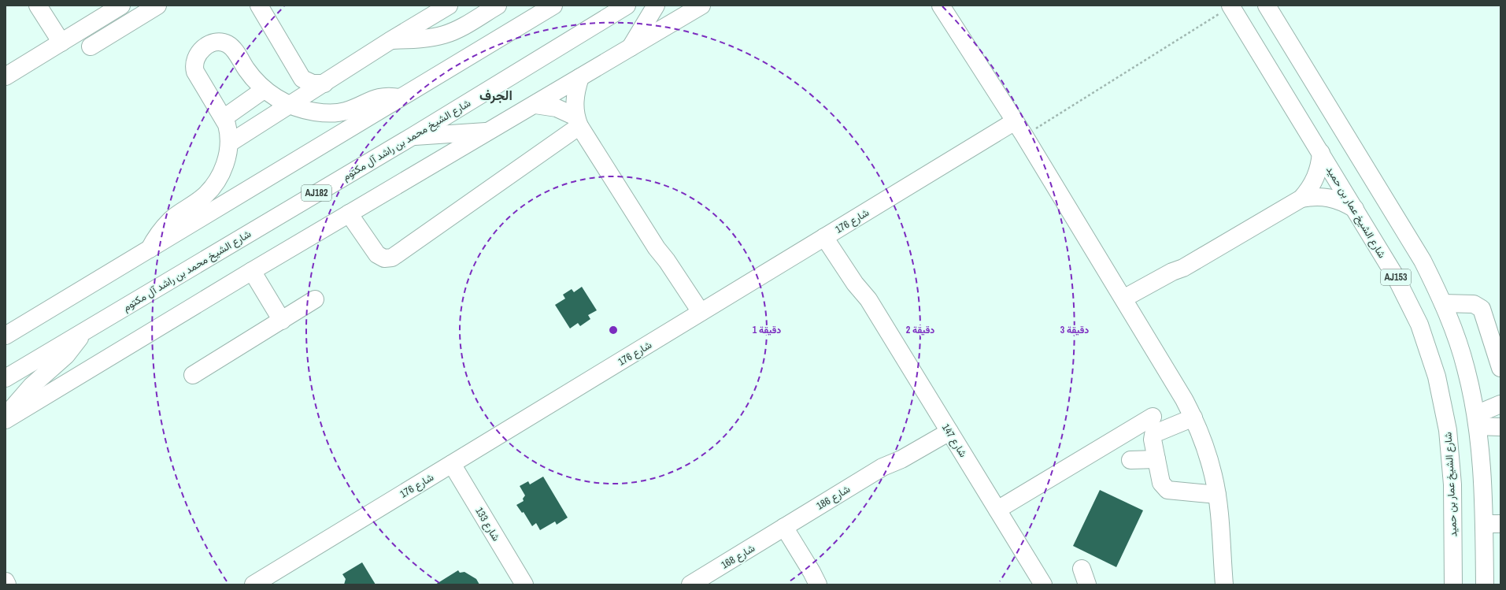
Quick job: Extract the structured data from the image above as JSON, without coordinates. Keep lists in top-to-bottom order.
{
  "streets": {
    "main road": [
      "شارع الشيخ محمد بن راشد آل مكتوم",
      "AJ182",
      "شارع الشيخ عمار بن حميد",
      "شارع 176",
      "AJ153",
      "شارع 147",
      "شارع 186",
      "شارع 133",
      "شارع 168"
    ]
  },
  "crossings": [
    ["شارع 176", "شارع 147"],
    ["شارع 176", "شارع 133"],
    ["شارع 147", "شارع 186"],
    ["شارع 186", "شارع 168"]
  ],
  "districts": ["الجرف"],
  "rings": ["1 دقيقة", "2 دقيقة", "3 دقيقة"]
}
